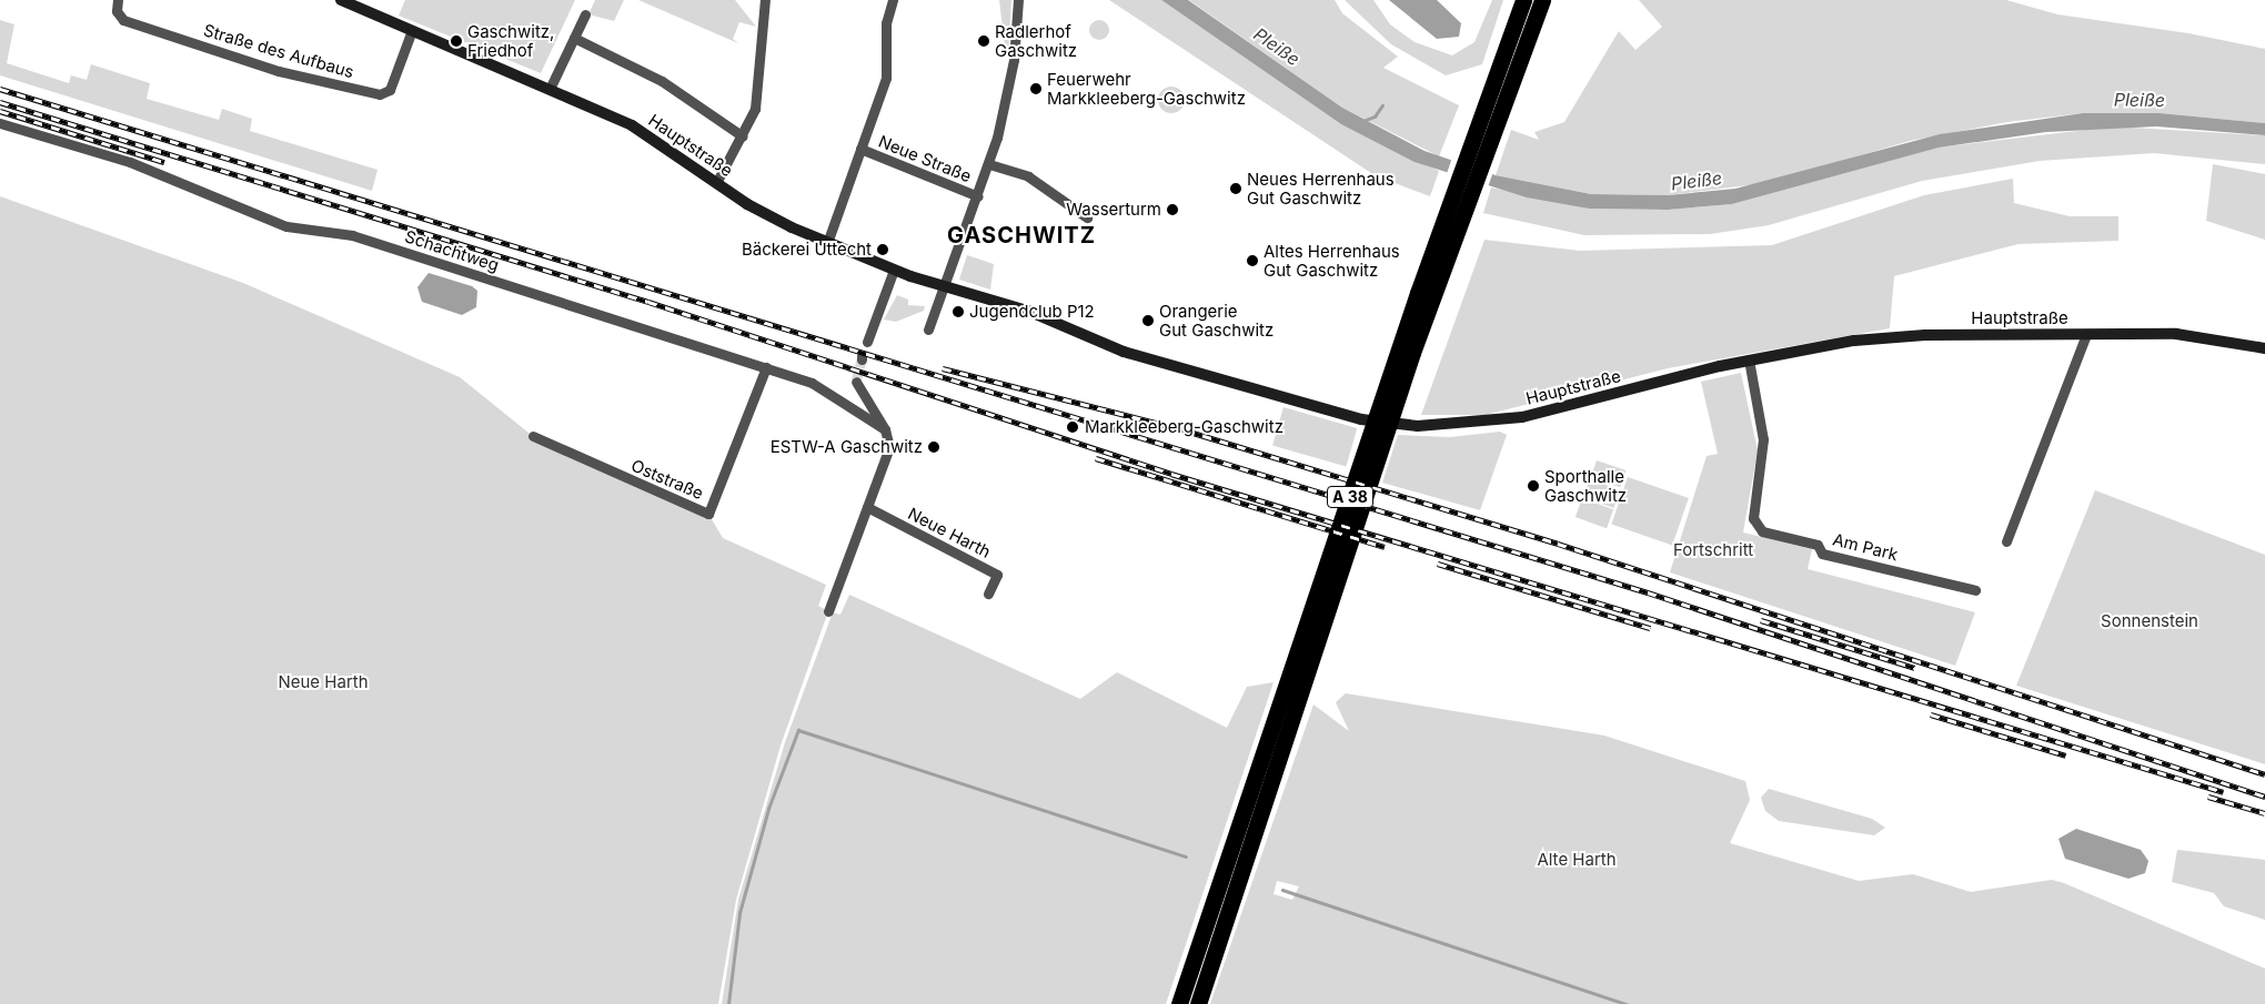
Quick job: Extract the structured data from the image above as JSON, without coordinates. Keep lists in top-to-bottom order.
{
  "streets": {
    "highway": ["A 38"],
    "main road": ["Hauptstraße"],
    "street": [
      "Straße des Aufbaus",
      "Neue Straße",
      "Schachtweg",
      "Oststraße",
      "Neue Harth",
      "Am Park"
    ]
  },
  "crossings": [
    ["Straße des Aufbaus", "Hauptstraße"],
    ["Hauptstraße", "Am Park"],
    ["Schachtweg", "Oststraße"]
  ],
  "districts": ["GASCHWITZ"],
  "water": ["Pleiße"],
  "parks": [
    "Fortschritt",
    "Sonnenstein",
    "Neue Harth",
    "Alte Harth"
  ],
  "places": [
    "Gaschwitz, Friedhof",
    "Radlerhof Gaschwitz",
    "Feuerwehr Markkleeberg-Gaschwitz",
    "Neues Herrenhaus Gut Gaschwitz",
    "Wasserturm",
    "Bäckerei Uttecht",
    "Altes Herrenhaus Gut Gaschwitz",
    "Jugendclub P12",
    "Orangerie Gut Gaschwitz",
    "Markkleeberg-Gaschwitz",
    "ESTW-A Gaschwitz",
    "Sporthalle Gaschwitz"
  ]
}
